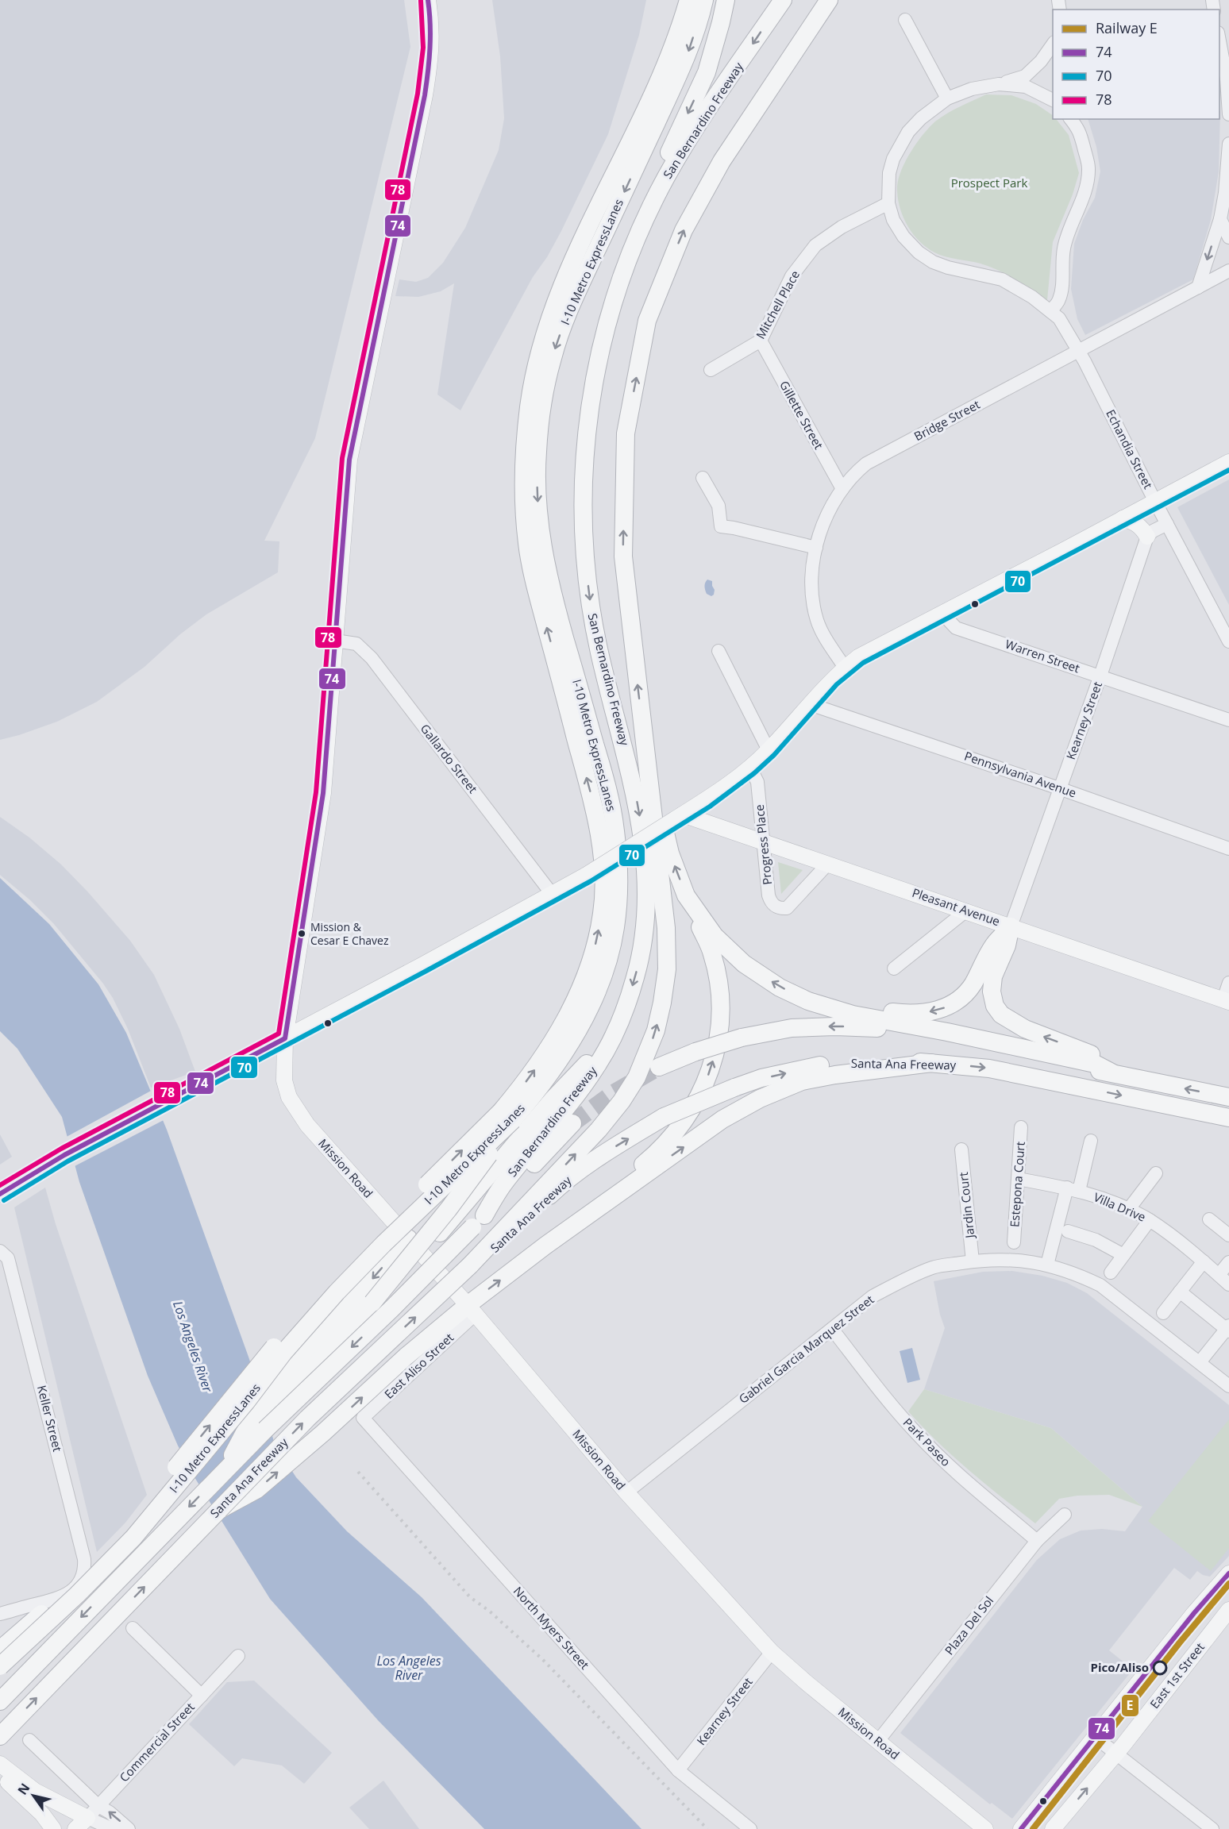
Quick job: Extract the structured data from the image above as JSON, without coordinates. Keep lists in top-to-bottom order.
{
  "streets": {
    "highway": ["San Bernardino Freeway", "I-10 Metro ExpressLanes", "Santa Ana Freeway"],
    "main road": [
      "Pleasant Avenue",
      "Mission Road",
      "East 1st Street",
      "Commercial Street"
    ],
    "street": [
      "Mitchell Place",
      "Gillette Street",
      "Bridge Street",
      "Echandia Street",
      "Warren Street",
      "Kearney Street",
      "Gallardo Street",
      "Pennsylvania Avenue",
      "Progress Place",
      "Estepona Court",
      "Jardin Court",
      "Villa Drive",
      "Gabriel Garcia Marquez Street",
      "East Aliso Street",
      "Keller Street",
      "Park Paseo",
      "Plaza Del Sol",
      "North Myers Street"
    ]
  },
  "crossings": [
    ["San Bernardino Freeway", "Santa Ana Freeway"],
    ["Mitchell Place", "Gillette Street"],
    ["Mitchell Place", "Echandia Street"],
    ["Gillette Street", "Bridge Street"],
    ["Bridge Street", "Echandia Street"],
    ["Warren Street", "Kearney Street"],
    ["Kearney Street", "Pennsylvania Avenue"],
    ["Kearney Street", "Pleasant Avenue"],
    ["Kearney Street", "Mission Road"],
    ["Kearney Street", "North Myers Street"],
    ["Gallardo Street", "Mission Road"],
    ["Progress Place", "Pleasant Avenue"],
    ["Mission Road", "Gabriel Garcia Marquez Street"],
    ["Mission Road", "East Aliso Street"],
    ["Mission Road", "Plaza Del Sol"],
    ["Estepona Court", "Villa Drive"],
    ["Jardin Court", "Gabriel Garcia Marquez Street"],
    ["Gabriel Garcia Marquez Street", "Park Paseo"],
    ["East Aliso Street", "North Myers Street"],
    ["Park Paseo", "Plaza Del Sol"]
  ],
  "water": ["Los Angeles River"],
  "parks": ["Prospect Park"],
  "places": ["Mission & Cesar E Chavez", "Pico/Aliso"],
  "lines": [
    "transit line 74",
    "transit line 78",
    "transit line 70",
    "rail line E"
  ],
  "legend": [
    "Railway E",
    "74",
    "70",
    "78"
  ],
  "north": "top left"
}
